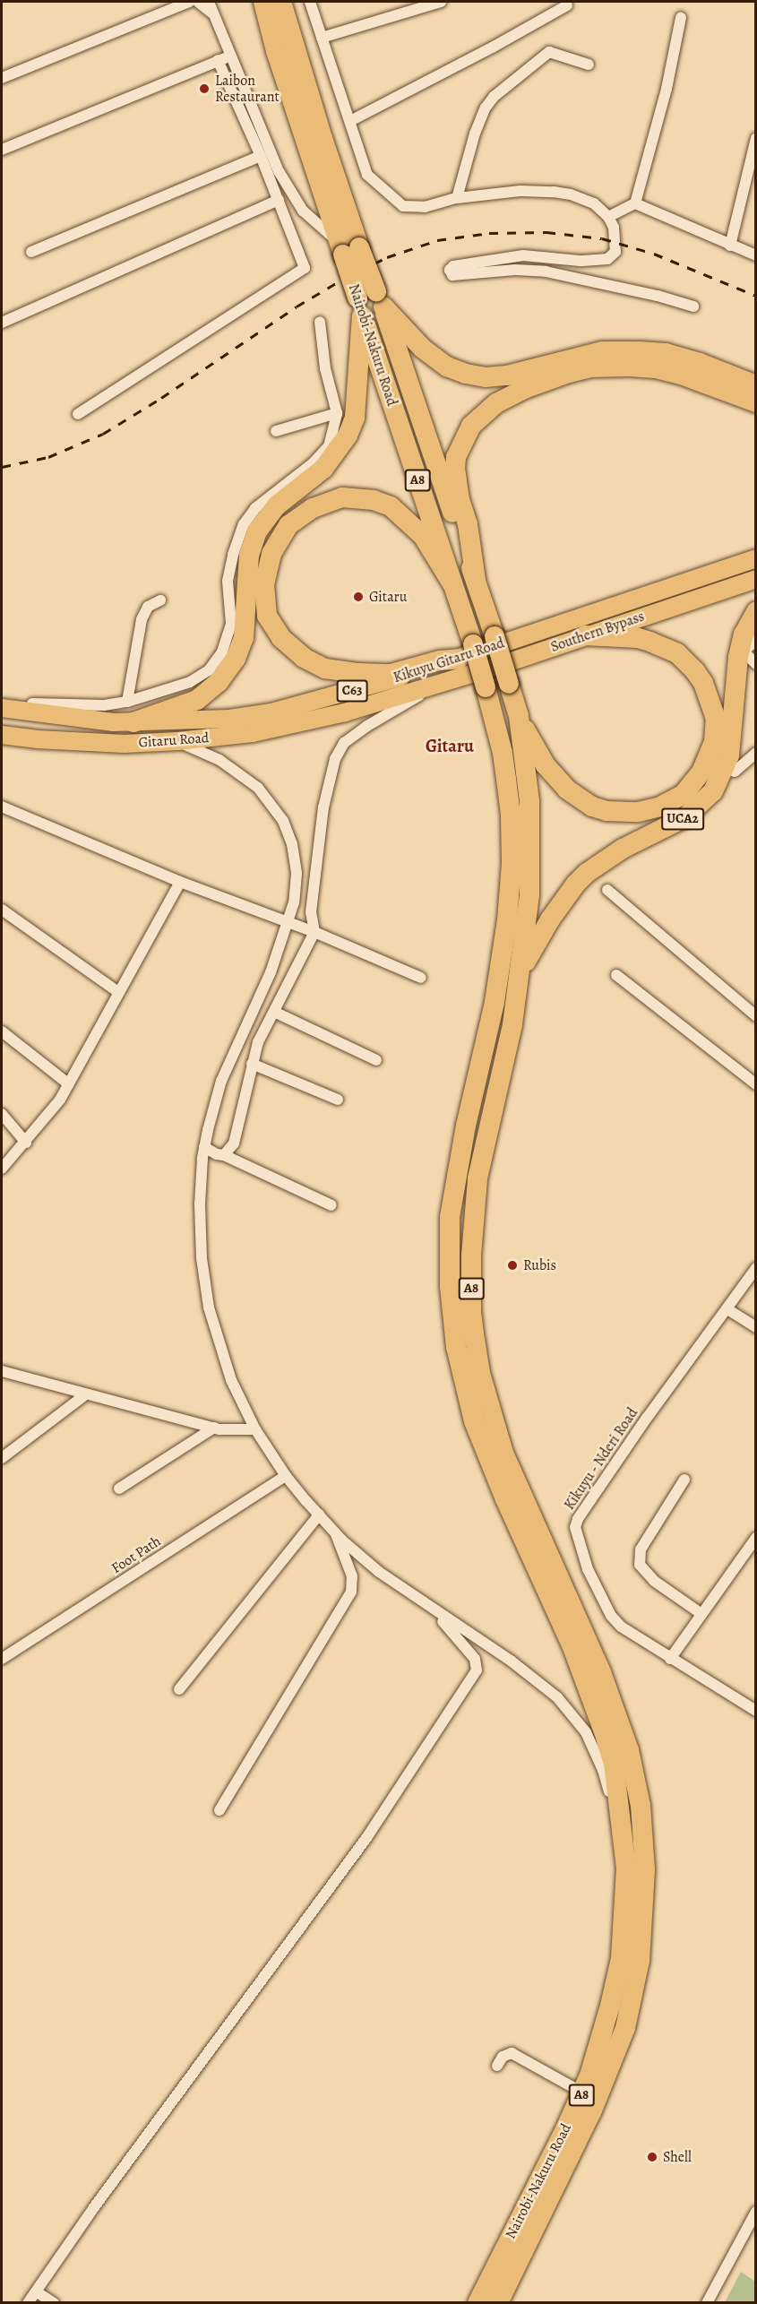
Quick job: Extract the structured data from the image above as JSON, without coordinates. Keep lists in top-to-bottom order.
{
  "streets": {
    "highway": [
      "Nairobi-Nakuru Road",
      "A8",
      "C63",
      "UCA2"
    ],
    "main road": ["Southern Bypass", "Kikuyu Gitaru Road", "Gitaru Road"],
    "street": ["Kikuyu - Nderi Road", "Foot Path"]
  },
  "crossings": [
    ["Nairobi-Nakuru Road", "A8"],
    ["Nairobi-Nakuru Road", "Kikuyu Gitaru Road"],
    ["Nairobi-Nakuru Road", "C63"],
    ["A8", "UCA2"],
    ["Southern Bypass", "Gitaru Road"],
    ["Kikuyu Gitaru Road", "C63"],
    ["Kikuyu Gitaru Road", "Gitaru Road"],
    ["C63", "Gitaru Road"]
  ],
  "districts": ["Gitaru"],
  "places": [
    "Laibon Restaurant",
    "Gitaru",
    "Rubis",
    "Shell"
  ]
}
